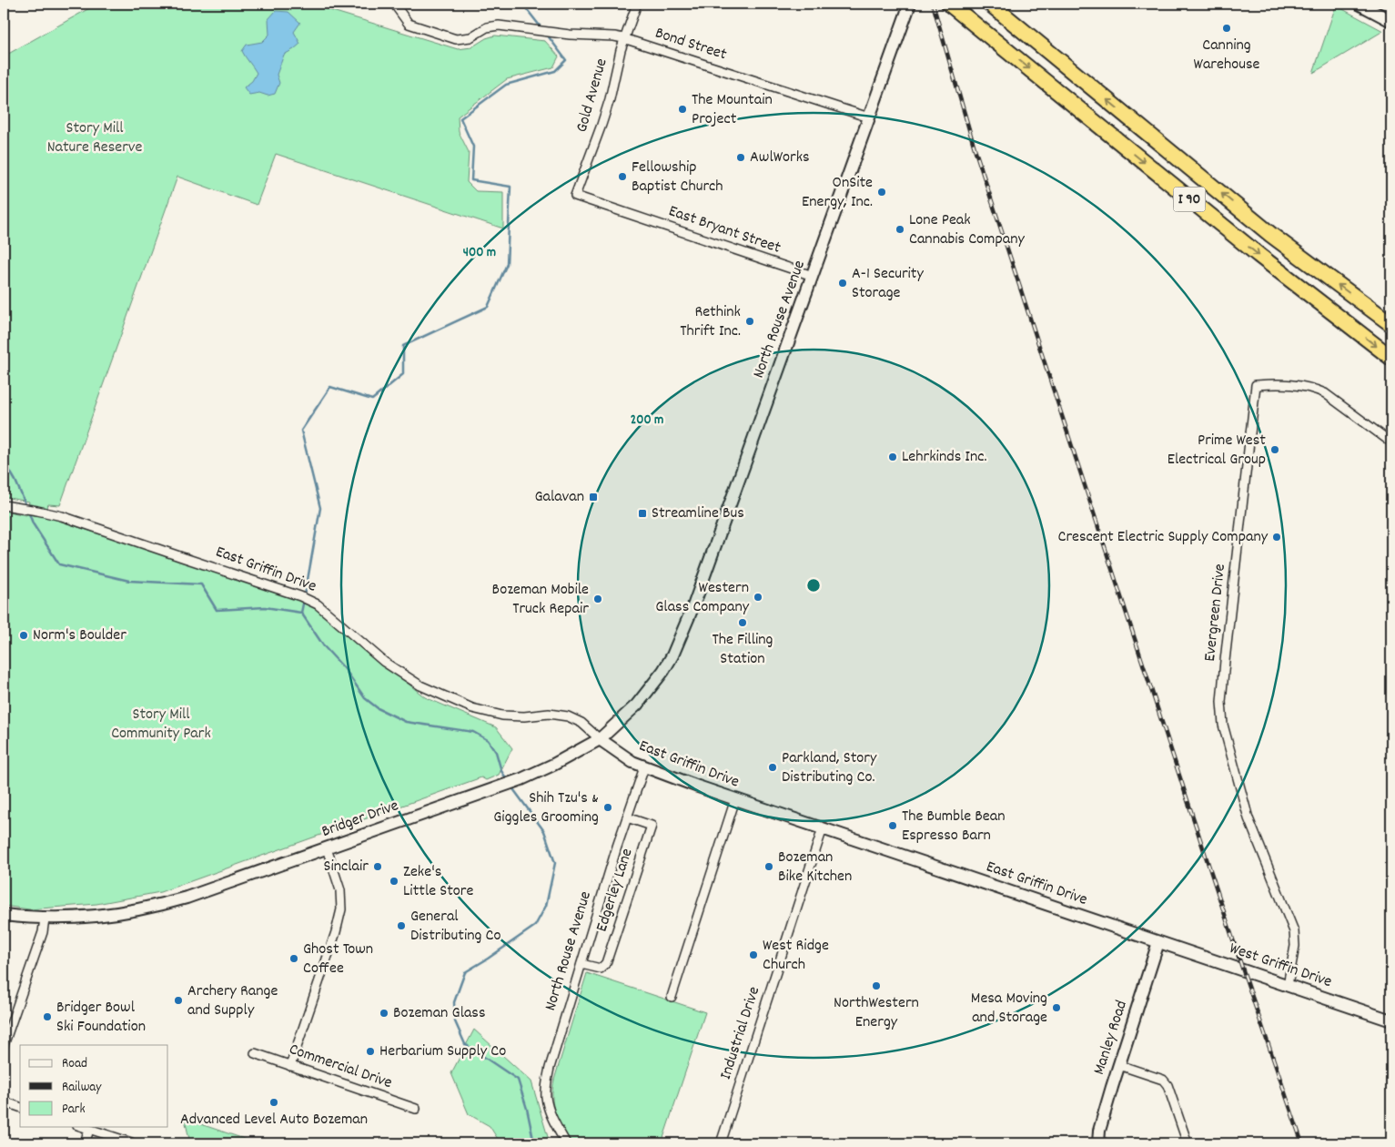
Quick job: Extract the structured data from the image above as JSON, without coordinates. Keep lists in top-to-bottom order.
{
  "streets": {
    "highway": ["I 90"],
    "main road": [
      "North Rouse Avenue",
      "East Griffin Drive",
      "Bridger Drive",
      "West Griffin Drive",
      "Manley Road"
    ],
    "street": [
      "Bond Street",
      "Gold Avenue",
      "East Bryant Street",
      "Evergreen Drive",
      "Edgerley Lane",
      "Industrial Drive",
      "Commercial Drive"
    ]
  },
  "crossings": [
    ["Bond Street", "Gold Avenue"],
    ["Bond Street", "North Rouse Avenue"],
    ["Gold Avenue", "East Bryant Street"],
    ["East Bryant Street", "North Rouse Avenue"],
    ["North Rouse Avenue", "East Griffin Drive"],
    ["North Rouse Avenue", "Bridger Drive"],
    ["North Rouse Avenue", "Edgerley Lane"],
    ["East Griffin Drive", "Bridger Drive"],
    ["East Griffin Drive", "West Griffin Drive"],
    ["East Griffin Drive", "Industrial Drive"],
    ["East Griffin Drive", "Manley Road"],
    ["Evergreen Drive", "West Griffin Drive"],
    ["West Griffin Drive", "Manley Road"]
  ],
  "parks": ["Story Mill Nature Reserve", "Story Mill Community Park"],
  "places": {
    "other": [
      "Canning Warehouse",
      "The Mountain Project",
      "AwlWorks",
      "Fellowship Baptist Church",
      "OnSite Energy, Inc.",
      "Lone Peak Cannabis Company",
      "A-1 Security Storage",
      "Rethink Thrift Inc.",
      "Prime West Electrical Group",
      "Lehrkinds Inc.",
      "Crescent Electric Supply Company",
      "Western Glass Company",
      "Bozeman Mobile Truck Repair",
      "The Filling Station",
      "Norm's Boulder",
      "Parkland, Story Distributing Co.",
      "Shih Tzu's & Giggles Grooming",
      "The Bumble Bean Espresso Barn",
      "Sinclair",
      "Bozeman Bike Kitchen",
      "Zeke's Little Store",
      "General Distributing Co",
      "West Ridge Church",
      "Ghost Town Coffee",
      "NorthWestern Energy",
      "Archery Range and Supply",
      "Mesa Moving and Storage",
      "Bozeman Glass",
      "Bridger Bowl Ski Foundation",
      "Herbarium Supply Co",
      "Advanced Level Auto Bozeman"
    ],
    "transit": ["Galavan", "Streamline Bus"]
  },
  "legend": ["Road", "Railway", "Park"],
  "rings": ["400 m", "200 m"]
}
